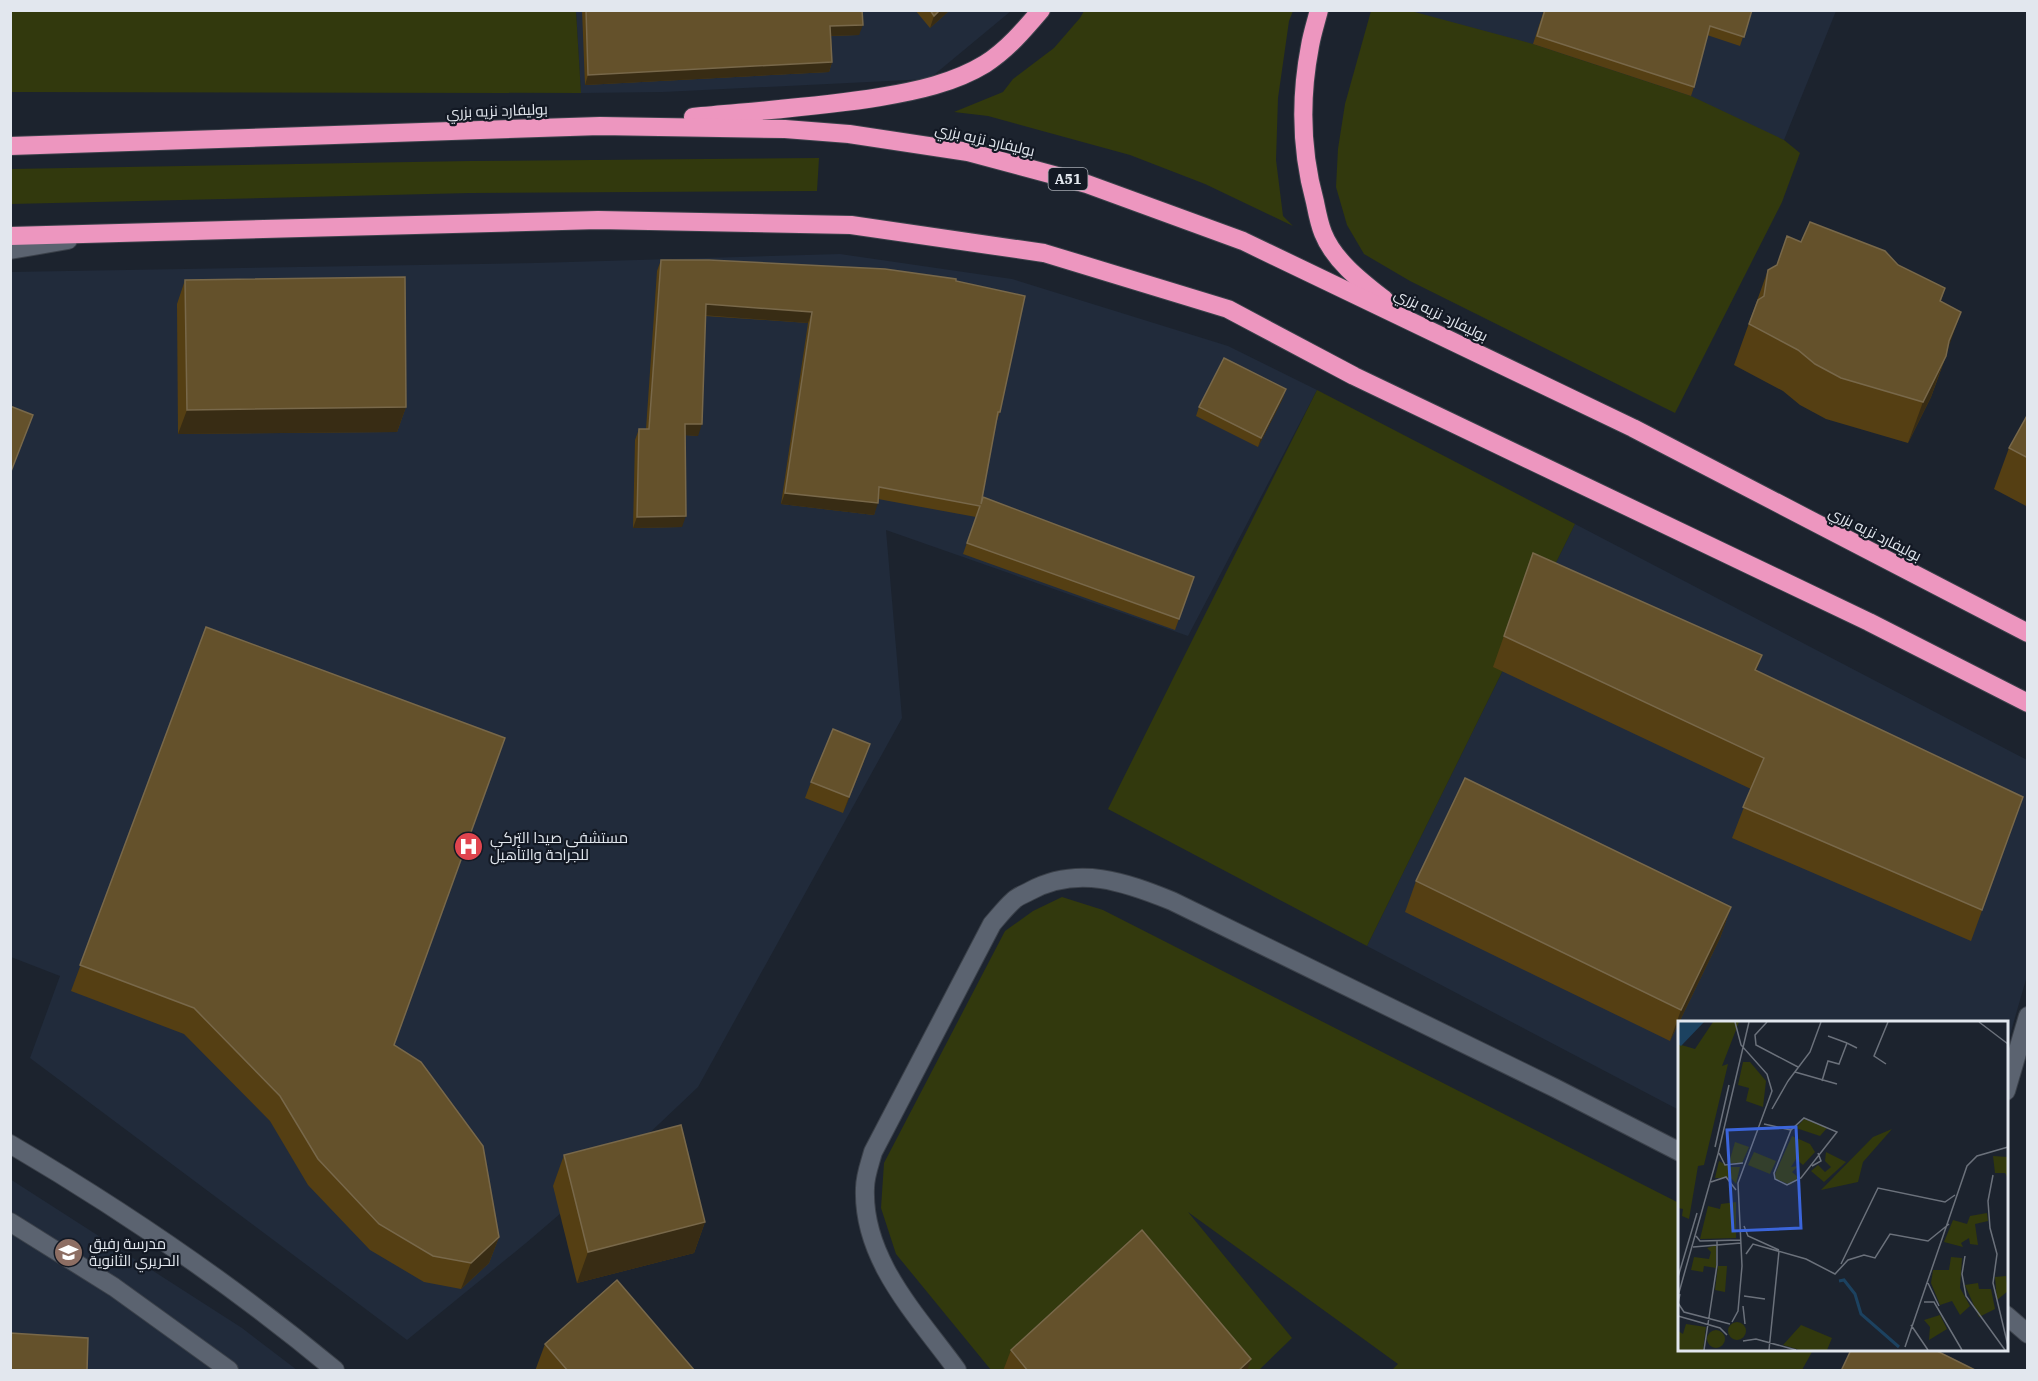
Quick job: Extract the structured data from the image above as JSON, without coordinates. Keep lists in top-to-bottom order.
{
  "streets": {
    "highway": ["بوليفارد نزيه بزري", "A51"]
  },
  "places": {
    "hospital": ["مستشفى صيدا التركي للجراحة والتأهيل"],
    "school or university": ["مدرسة رفيق الحريري الثانوية"]
  }
}
